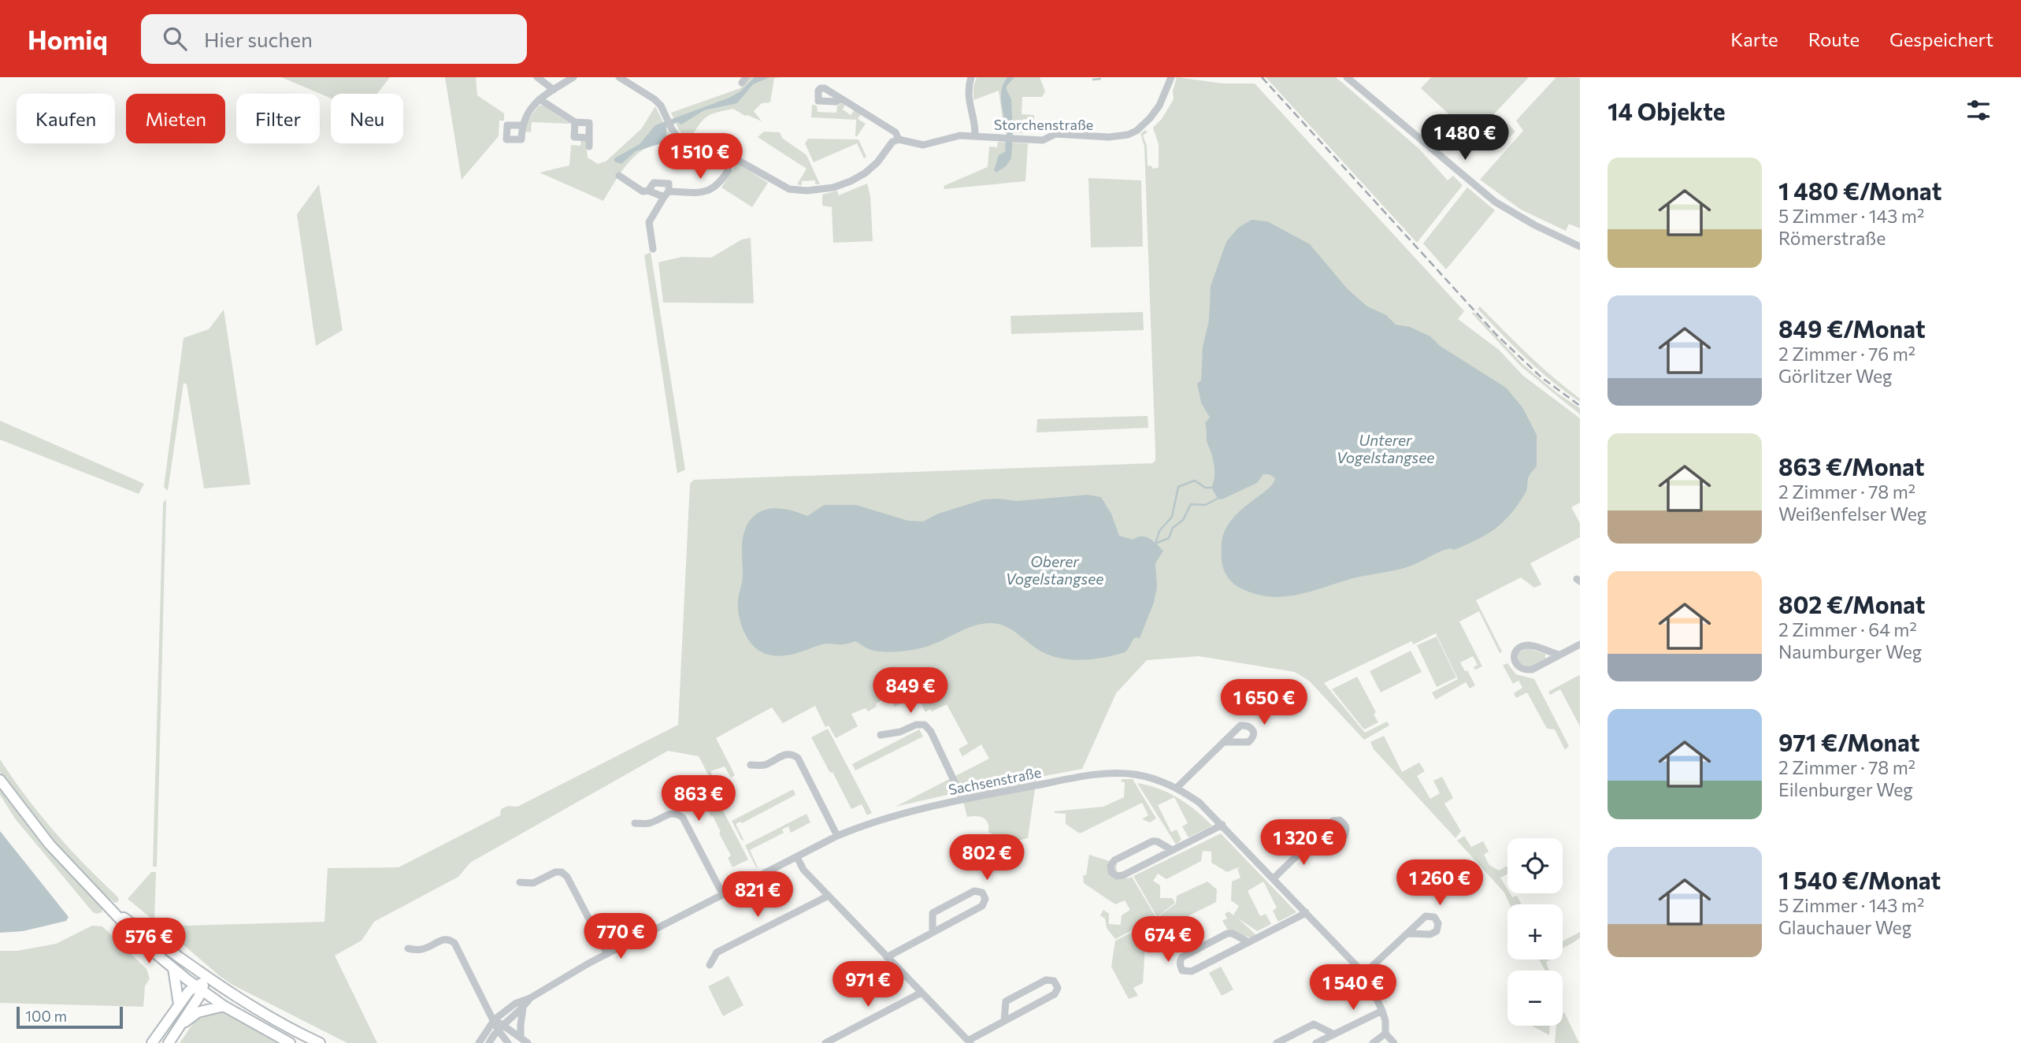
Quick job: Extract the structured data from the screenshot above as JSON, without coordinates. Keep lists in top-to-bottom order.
{
  "streets": {
    "street": ["Storchenstraße", "Sachsenstraße"]
  },
  "water": ["Unterer Vogelstangsee", "Oberer Vogelstangsee"],
  "scale_bar": "100 m",
  "page": {
    "header": "Homiq",
    "search": "Hier suchen",
    "nav": ["Karte", "Route", "Gespeichert"],
    "heading": "14 Objekte",
    "chip": [
      "Kaufen",
      "Mieten",
      "Filter",
      "Neu"
    ],
    "price": [
      "1 480 €",
      "1 510 €",
      "849 €",
      "1 650 €",
      "863 €",
      "1 320 €",
      "802 €",
      "1 260 €",
      "821 €",
      "770 €",
      "674 €",
      "576 €",
      "971 €",
      "1 540 €"
    ],
    "list": [
      {
        "name": "1 480 €/Monat",
        "note": "5 Zimmer · 143 m² · Römerstraße"
      },
      {
        "name": "849 €/Monat",
        "note": "2 Zimmer · 76 m² · Görlitzer Weg"
      },
      {
        "name": "863 €/Monat",
        "note": "2 Zimmer · 78 m² · Weißenfelser Weg"
      },
      {
        "name": "802 €/Monat",
        "note": "2 Zimmer · 64 m² · Naumburger Weg"
      },
      {
        "name": "971 €/Monat",
        "note": "2 Zimmer · 78 m² · Eilenburger Weg"
      },
      {
        "name": "1 540 €/Monat",
        "note": "5 Zimmer · 143 m² · Glauchauer Weg"
      }
    ],
    "map_buttons": ["+", "−"],
    "scale": "100 m"
  }
}
